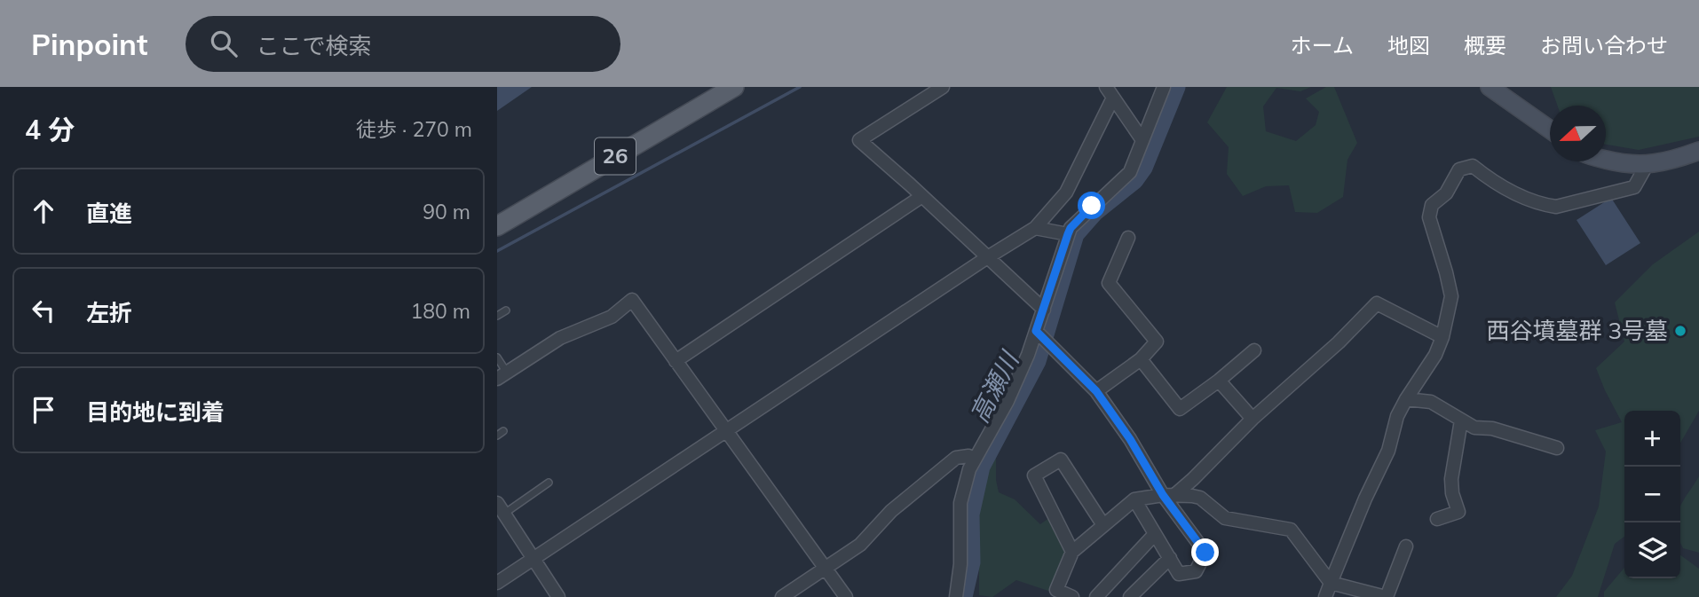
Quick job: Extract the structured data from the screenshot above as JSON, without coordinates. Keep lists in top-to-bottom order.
{
  "streets": {
    "main road": ["26"]
  },
  "water": ["高瀬川"],
  "places": ["西谷墳墓群 3号墓"],
  "north": "left",
  "page": {
    "header": "Pinpoint",
    "search": "ここで検索",
    "nav": [
      "ホーム",
      "地図",
      "概要",
      "お問い合わせ"
    ],
    "heading": ["4 分", "徒歩 · 270 m"],
    "list": [
      ["直進", "90 m"],
      ["左折", "180 m"],
      "目的地に到着"
    ],
    "map_buttons": ["+", "−"]
  }
}
